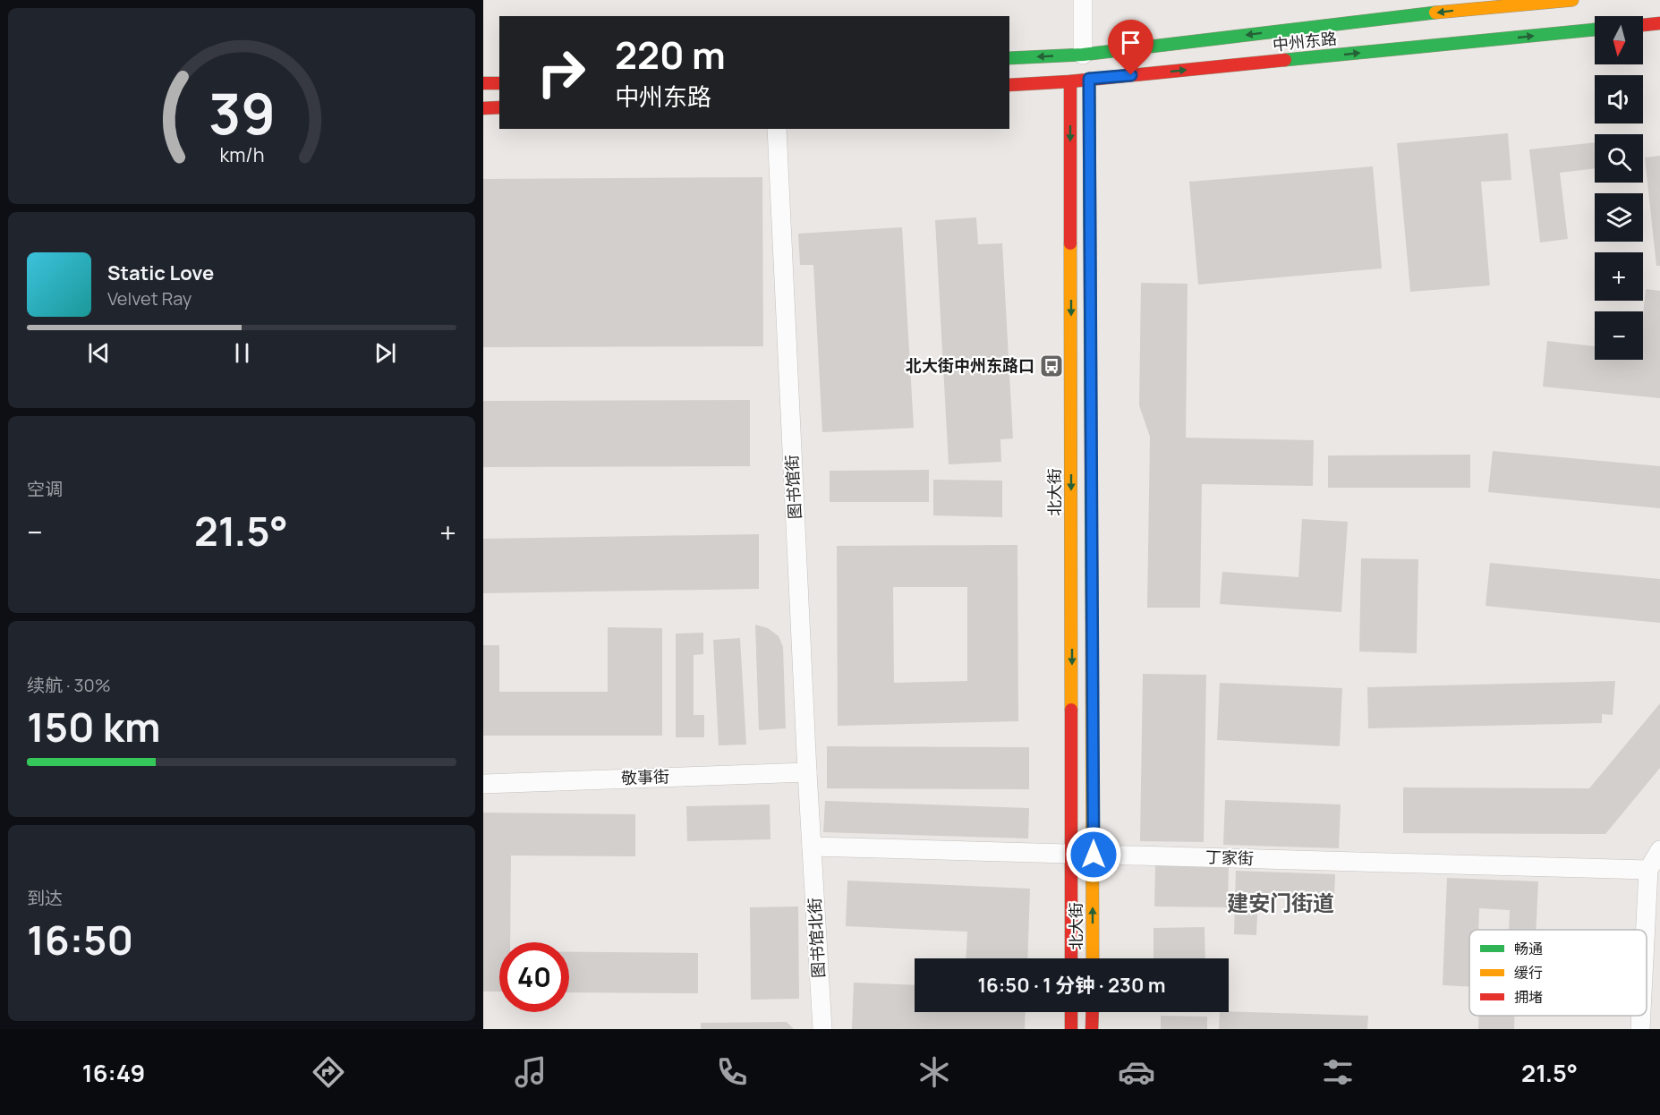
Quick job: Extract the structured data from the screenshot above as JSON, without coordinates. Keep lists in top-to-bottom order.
{
  "streets": {
    "street": [
      "中州东路",
      "图书馆街",
      "北大街",
      "敬事街",
      "丁家街",
      "图书馆北街"
    ]
  },
  "crossings": [
    ["中州东路", "北大街"],
    ["图书馆街", "敬事街"],
    ["图书馆街", "丁家街"],
    ["图书馆街", "图书馆北街"],
    ["北大街", "丁家街"],
    ["丁家街", "图书馆北街"]
  ],
  "districts": ["建安门街道"],
  "places": {
    "bus stop": ["北大街中州东路口"]
  },
  "legend": ["畅通", "缓行", "拥堵"],
  "north": "bottom",
  "page": {
    "map_buttons": ["+", "−"],
    "turn": ["220 m", "中州东路"],
    "song": ["Static Love", "Velvet Ray"],
    "tile": [
      "空调",
      ["续航 · 30%", "150 km"],
      ["到达", "16:50"]
    ],
    "heat": ["−", "21.5°", "+"],
    "limit": "40",
    "trip": "16:50 · 1 分钟 · 230 m",
    "tabs": ["16:49", "21.5°"],
    "gauge": ["39", "km/h"]
  }
}
